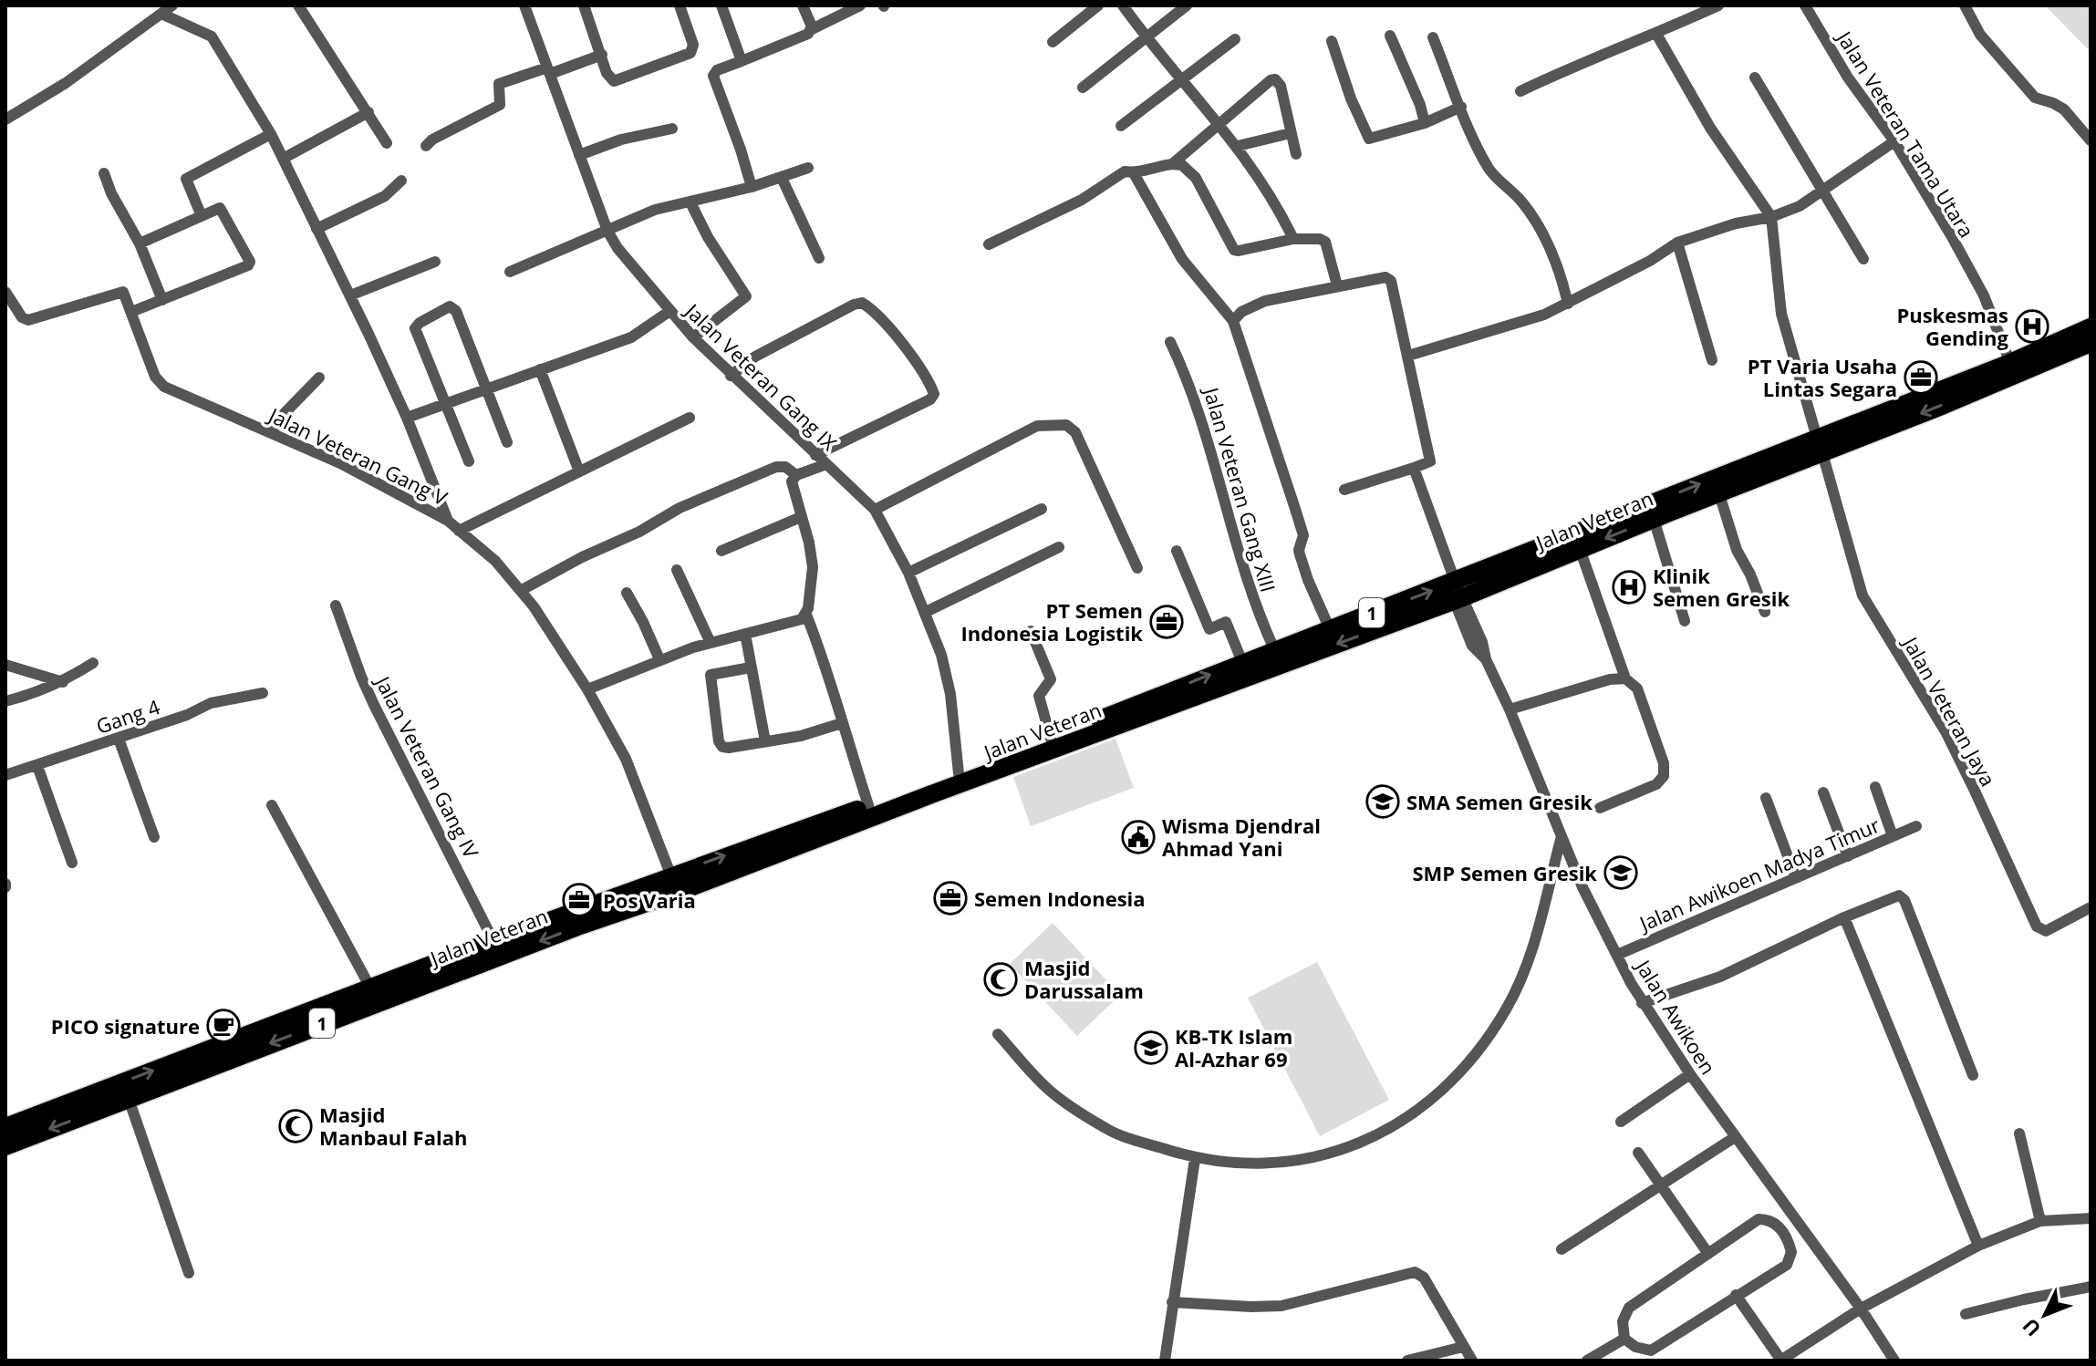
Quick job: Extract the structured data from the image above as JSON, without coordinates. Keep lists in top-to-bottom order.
{
  "streets": {
    "highway": ["Jalan Veteran", "1"],
    "street": [
      "Jalan Veteran Tama Utara",
      "Jalan Veteran Gang IX",
      "Jalan Veteran Gang V",
      "Jalan Veteran Gang XIII",
      "Jalan Veteran Jaya",
      "Gang 4",
      "Jalan Veteran Gang IV",
      "Jalan Awikoen Madya Timur",
      "Jalan Awikoen"
    ]
  },
  "crossings": [
    ["Jalan Veteran Tama Utara", "Jalan Veteran"],
    ["Jalan Veteran Gang IX", "Jalan Veteran"],
    ["Jalan Veteran Gang V", "Jalan Veteran"],
    ["Jalan Veteran Gang XIII", "Jalan Veteran"],
    ["Jalan Veteran", "Jalan Veteran Jaya"],
    ["Jalan Veteran", "Jalan Veteran Gang IV"],
    ["Jalan Veteran", "Jalan Awikoen"],
    ["Jalan Awikoen Madya Timur", "Jalan Awikoen"]
  ],
  "places": {
    "hospital": ["Puskesmas Gending", "Klinik Semen Gresik"],
    "office": [
      "PT Varia Usaha Lintas Segara",
      "PT Semen Indonesia Logistik",
      "Semen Indonesia",
      "Pos Varia"
    ],
    "school or university": ["SMA Semen Gresik", "SMP Semen Gresik", "KB-TK Islam Al-Azhar 69"],
    "public building": ["Wisma Djendral Ahmad Yani"],
    "mosque": ["Masjid Darussalam", "Masjid Manbaul Falah"],
    "cafe": ["PICO signature"]
  },
  "north": "bottom left"
}
